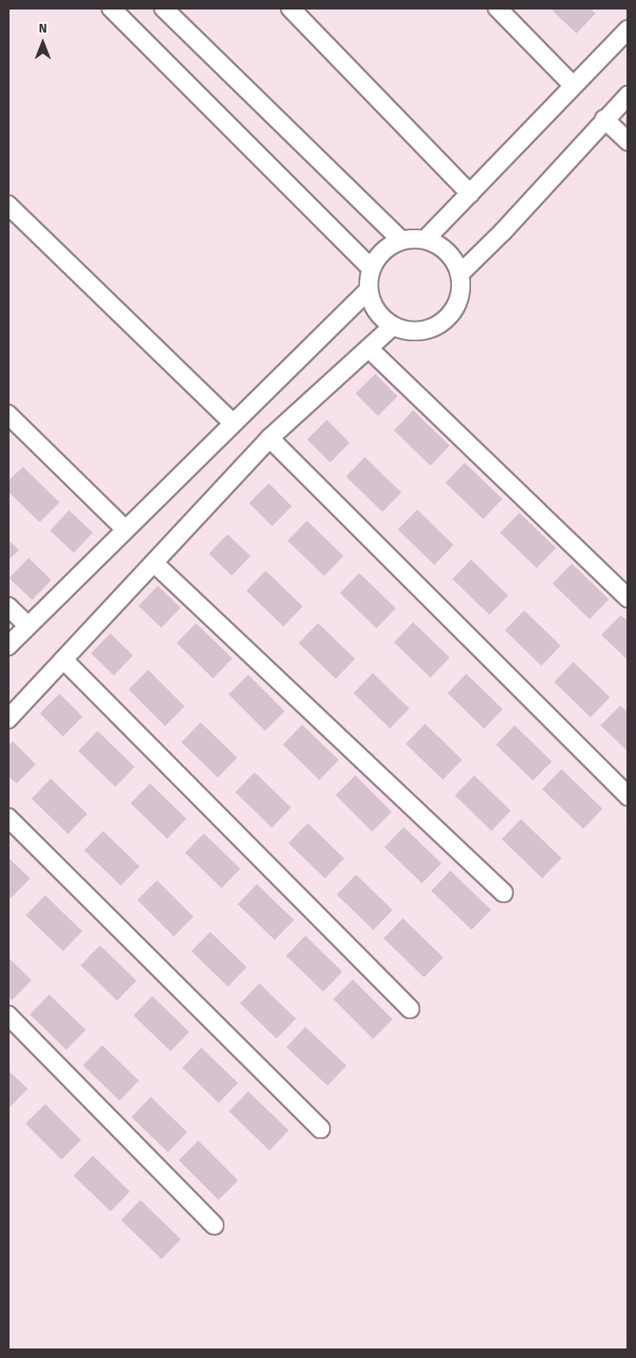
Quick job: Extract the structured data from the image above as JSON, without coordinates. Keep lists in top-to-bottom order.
{
  "north": "top"
}
